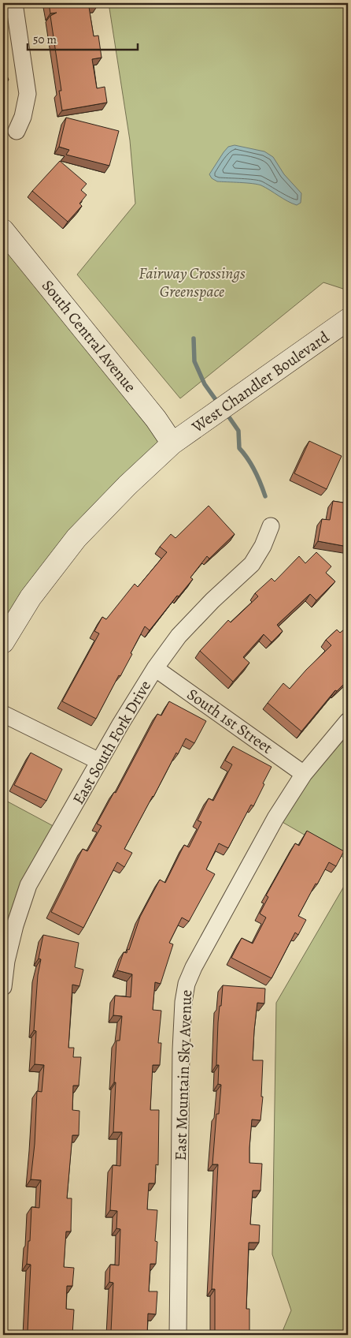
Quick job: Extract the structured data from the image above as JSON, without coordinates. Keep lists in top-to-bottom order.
{
  "streets": {
    "main road": ["South Central Avenue", "West Chandler Boulevard"],
    "street": ["South 1st Street", "East South Fork Drive", "East Mountain Sky Avenue"]
  },
  "crossings": [
    ["South Central Avenue", "West Chandler Boulevard"],
    ["South 1st Street", "East South Fork Drive"],
    ["South 1st Street", "East Mountain Sky Avenue"]
  ],
  "parks": ["Fairway Crossings Greenspace"],
  "scale_bar": "50 m"
}
